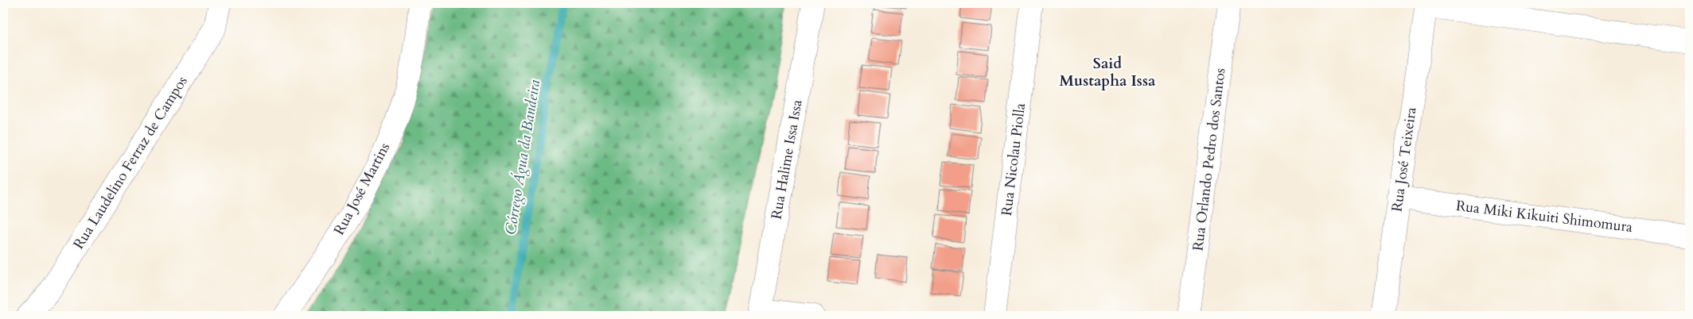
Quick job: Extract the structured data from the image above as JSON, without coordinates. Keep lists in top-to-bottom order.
{
  "streets": {
    "street": [
      "Rua Halime Issa Issa",
      "Rua Nicolau Piolla",
      "Rua Orlando Pedro dos Santos",
      "Rua José Teixeira",
      "Rua Laudelino Ferraz de Campos",
      "Rua José Martins",
      "Rua Miki Kikuiti Shimomura"
    ]
  },
  "crossings": [
    ["Rua José Teixeira", "Rua Miki Kikuiti Shimomura"]
  ],
  "districts": ["Said Mustapha Issa"],
  "water": ["Córrego Água da Bandeira"]
}
